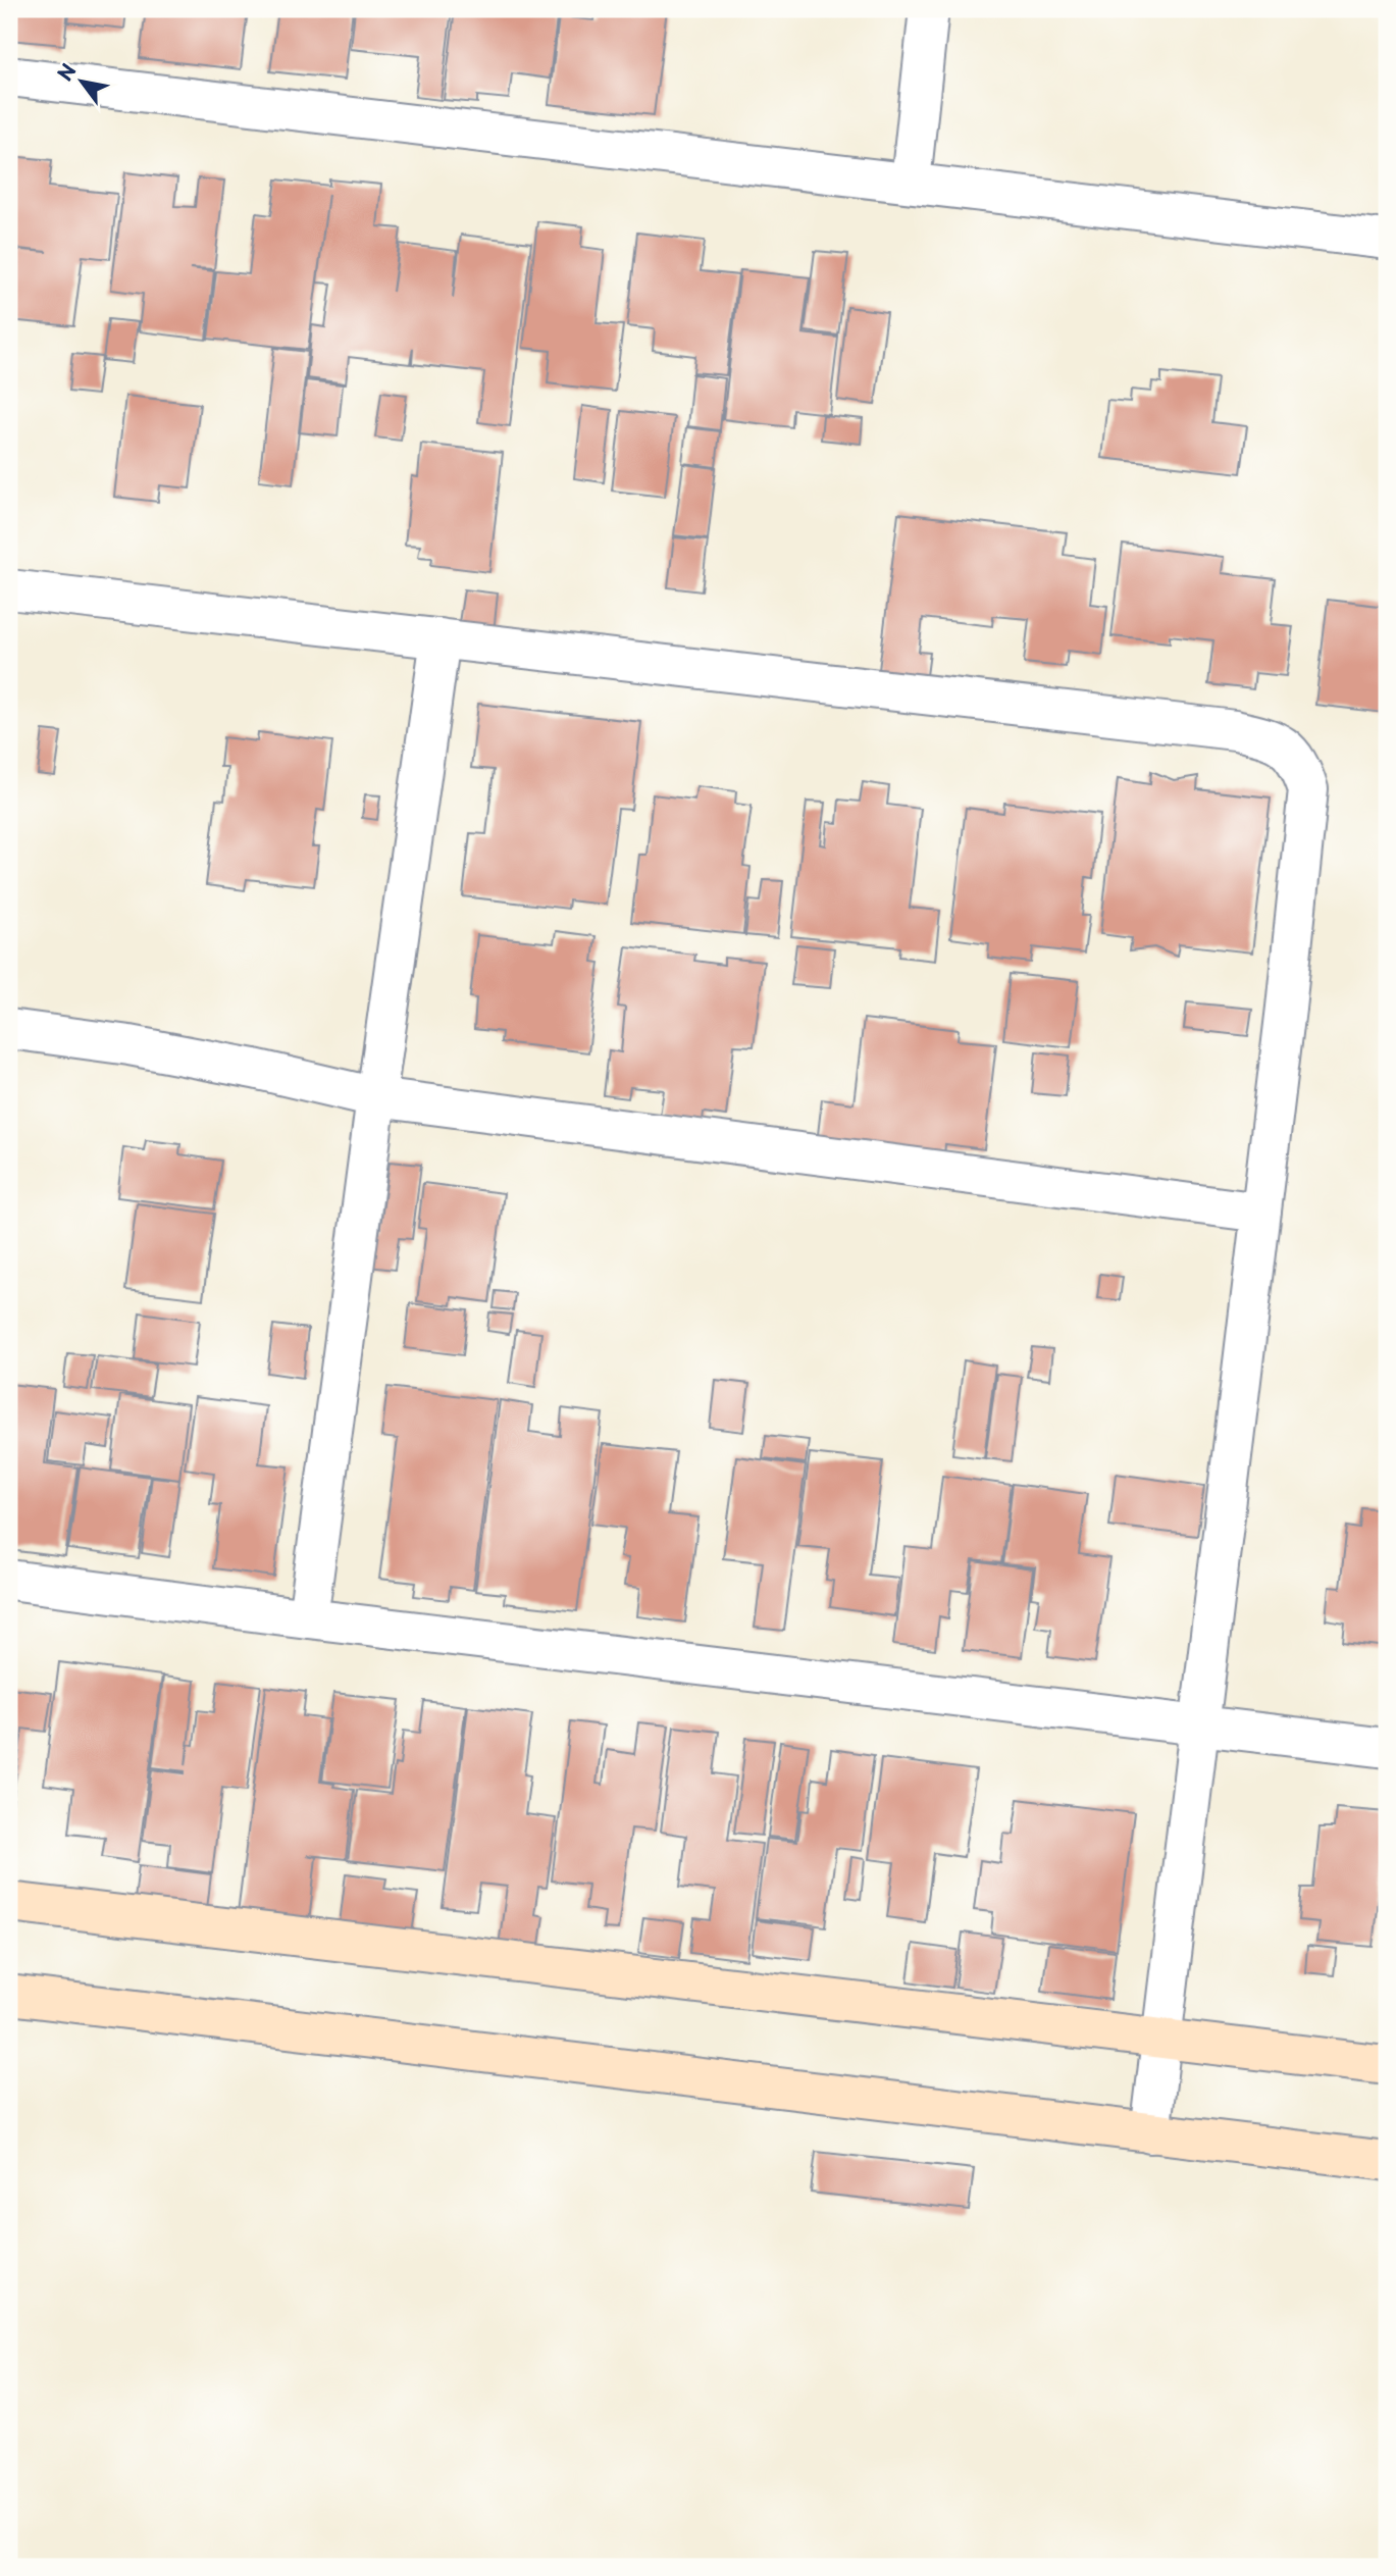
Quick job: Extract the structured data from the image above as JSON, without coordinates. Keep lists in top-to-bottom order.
{
  "north": "top left"
}
